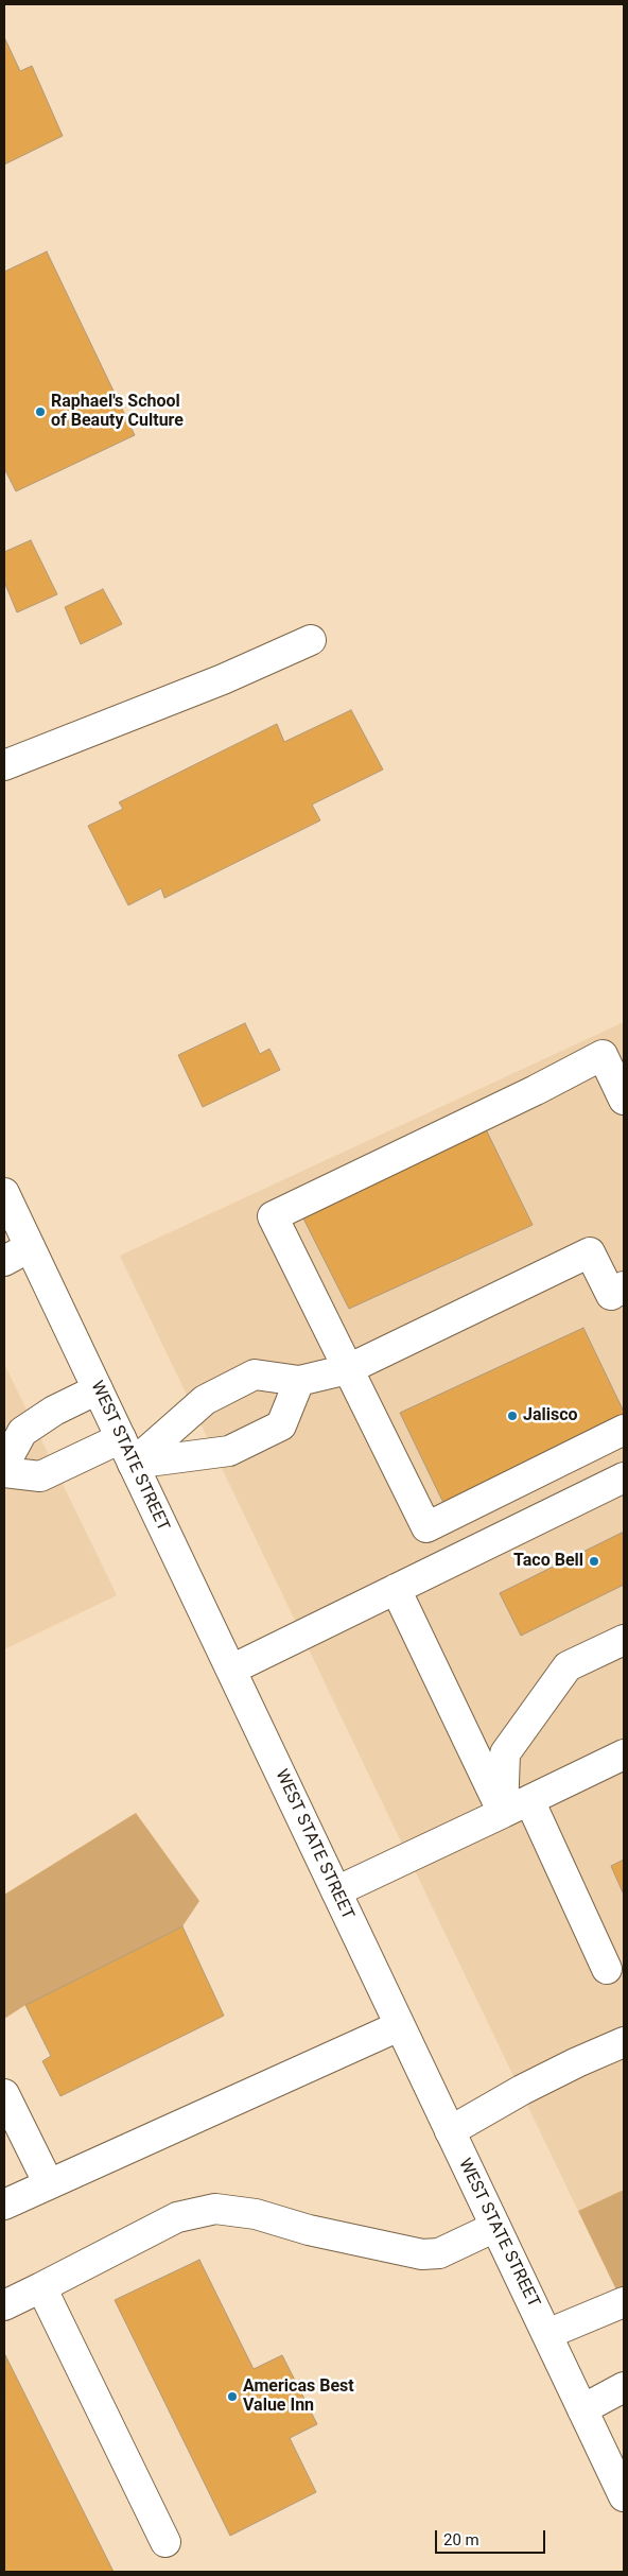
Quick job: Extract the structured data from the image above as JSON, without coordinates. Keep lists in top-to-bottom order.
{
  "streets": {
    "main road": ["WEST STATE STREET"]
  },
  "places": [
    "Raphael's School of Beauty Culture",
    "Jalisco",
    "Taco Bell",
    "Americas Best Value Inn"
  ],
  "scale_bar": "20 m"
}
